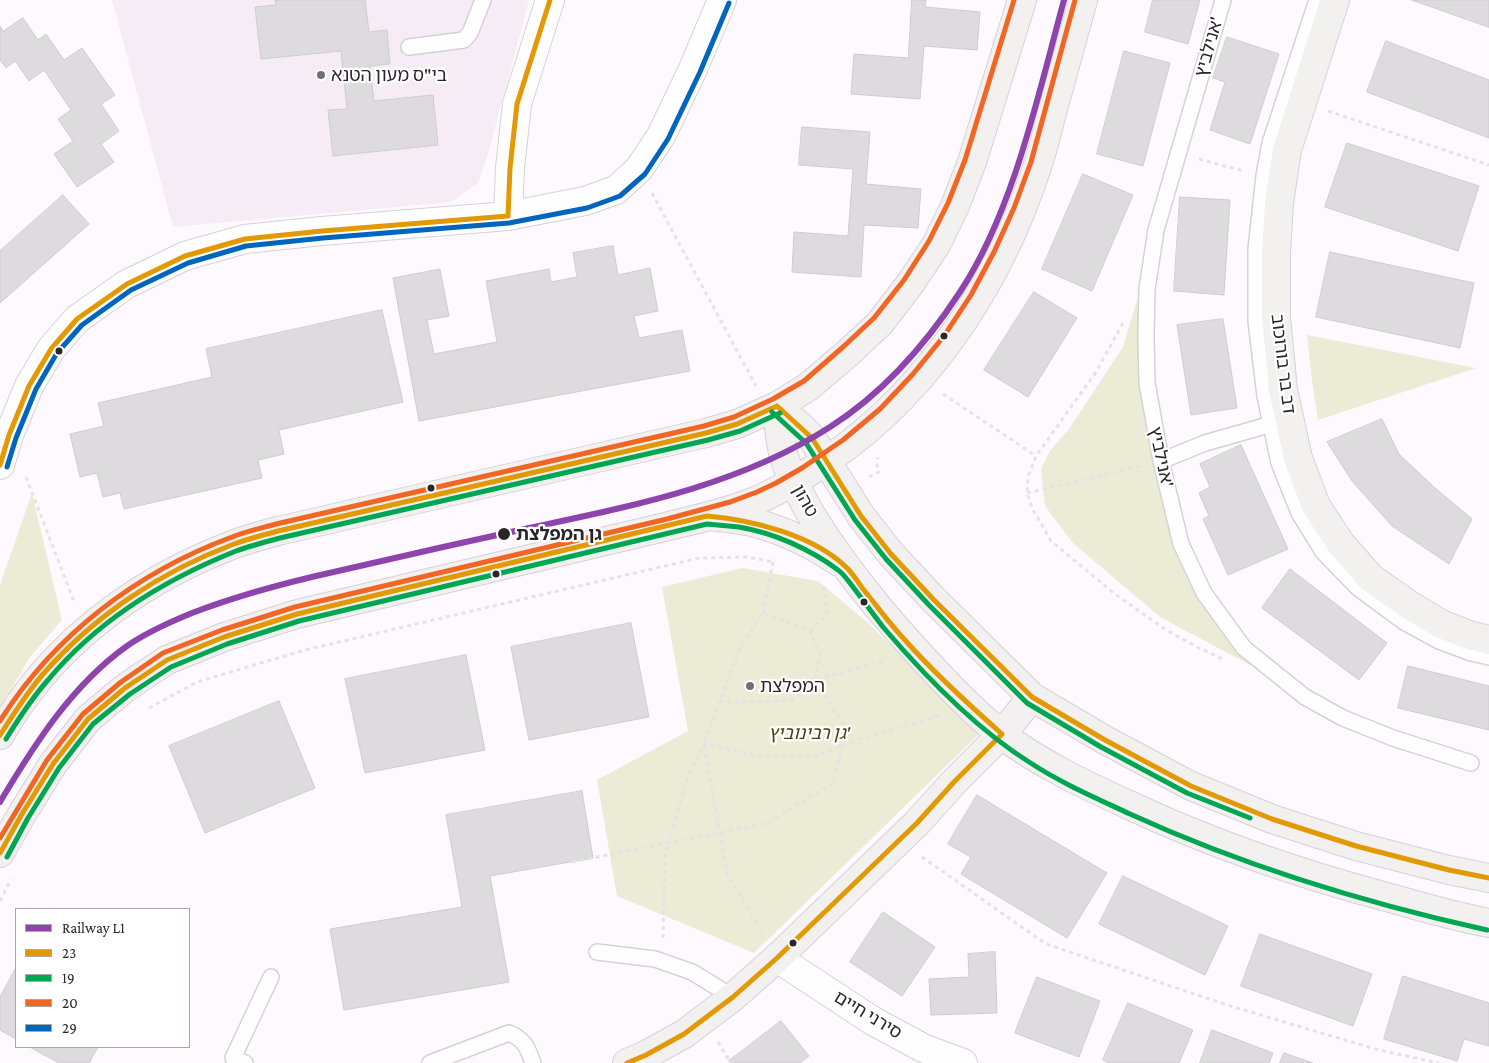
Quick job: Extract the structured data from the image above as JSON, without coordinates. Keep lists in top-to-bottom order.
{
  "streets": {
    "main road": ["דב בר בורוכוב", "טהון"],
    "street": ["סירני חיים"],
    "lane": ["אנילביץ'"]
  },
  "parks": ["גן רבינוביץ'"],
  "places": ["בי\"ס מעון הטנא", "גן המפלצת", "המפלצת"],
  "lines": [
    "rail line L1",
    "transit line 23",
    "transit line 20",
    "transit line 29",
    "transit line 19"
  ],
  "legend": [
    "Railway L1",
    "23",
    "19",
    "20",
    "29"
  ]
}
